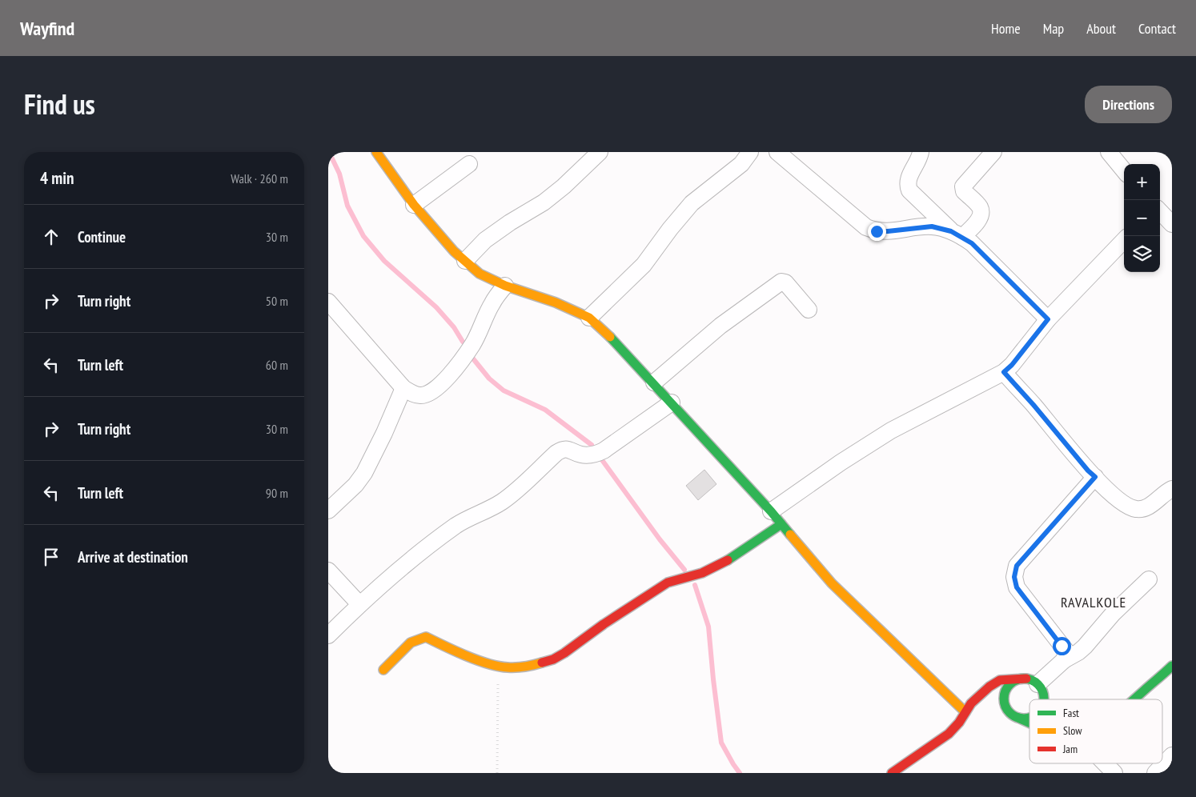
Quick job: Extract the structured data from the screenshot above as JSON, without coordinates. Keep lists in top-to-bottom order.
{
  "districts": ["RAVALKOLE"],
  "legend": ["Fast", "Slow", "Jam"],
  "page": {
    "header": "Wayfind",
    "nav": [
      "Home",
      "Map",
      "About",
      "Contact"
    ],
    "title": "Find us",
    "buttons": "Directions",
    "heading": ["4 min", "Walk · 260 m"],
    "map_buttons": ["+", "−"],
    "list": [
      ["Continue", "30 m"],
      ["Turn right", "50 m"],
      ["Turn left", "60 m"],
      ["Turn right", "30 m"],
      ["Turn left", "90 m"],
      "Arrive at destination"
    ]
  }
}
